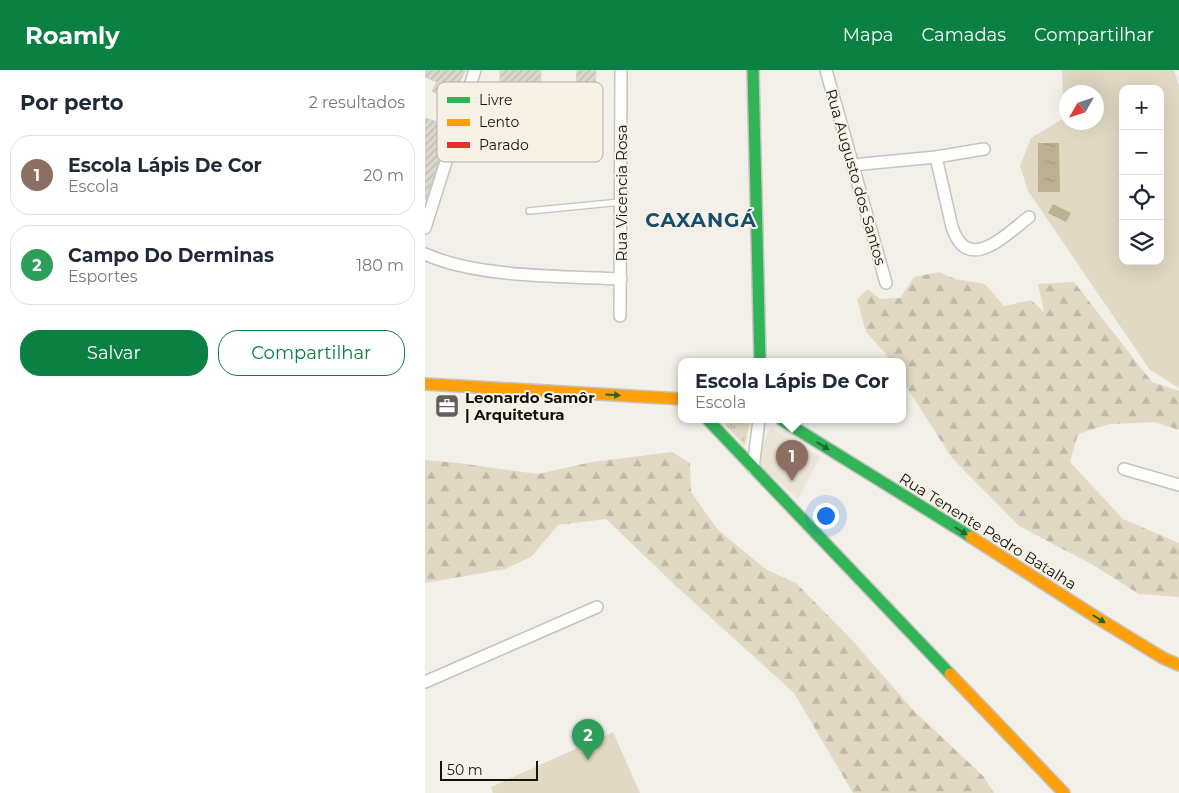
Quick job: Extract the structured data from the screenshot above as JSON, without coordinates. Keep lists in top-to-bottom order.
{
  "streets": {
    "street": ["Rua Augusto dos Santos", "Rua Vicencia Rosa", "Rua Tenente Pedro Batalha"]
  },
  "districts": ["CAXANGÁ"],
  "places": {
    "office": ["Leonardo Samôr | Arquitetura"]
  },
  "legend": ["Livre", "Lento", "Parado"],
  "scale_bar": "50 m",
  "north": "bottom left",
  "page": {
    "header": "Roamly",
    "nav": ["Mapa", "Camadas", "Compartilhar"],
    "heading": ["Por perto", "2 resultados"],
    "map_buttons": ["+", "−"],
    "list": [
      {
        "mark": "1",
        "name": "Escola Lápis De Cor",
        "note": "Escola",
        "value": "20 m"
      },
      {
        "mark": "2",
        "name": "Campo Do Derminas",
        "note": "Esportes",
        "value": "180 m"
      }
    ],
    "buttons": ["Salvar", "Compartilhar"],
    "popup": ["Escola Lápis De Cor", "Escola"],
    "pins": ["1", "2"],
    "scale": "50 m"
  }
}
